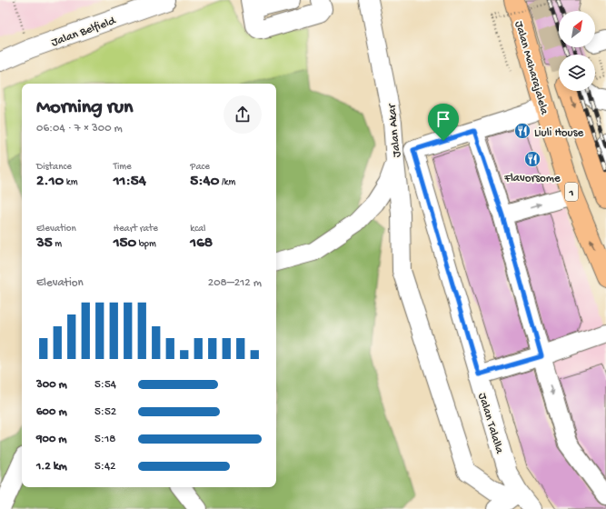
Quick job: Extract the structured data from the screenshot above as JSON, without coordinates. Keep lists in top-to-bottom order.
{
  "streets": {
    "highway": ["Jalan Maharajalela", "1"],
    "street": ["Jalan Belfield", "Jalan Akar", "Jalan Talalla"]
  },
  "crossings": [
    ["Jalan Maharajalela", "Jalan Talalla"]
  ],
  "places": {
    "restaurant": ["Liuli House", "Flavorsome"]
  },
  "north": "top right",
  "page": {
    "heading": ["Morning run", "06:04 · 7 × 300 m"],
    "stats": [
      ["Distance", "2.10 km"],
      ["Time", "11:54"],
      ["Pace", "5:40 /km"],
      ["Elevation", "35 m"],
      ["Heart rate", "150 bpm"],
      ["kcal", "168"]
    ],
    "chart": ["Elevation", "208–212 m"],
    "list": [
      {
        "name": "300 m",
        "note": "5:54"
      },
      {
        "name": "600 m",
        "note": "5:52"
      },
      {
        "name": "900 m",
        "note": "5:18"
      },
      {
        "name": "1.2 km",
        "note": "5:42"
      }
    ]
  }
}
